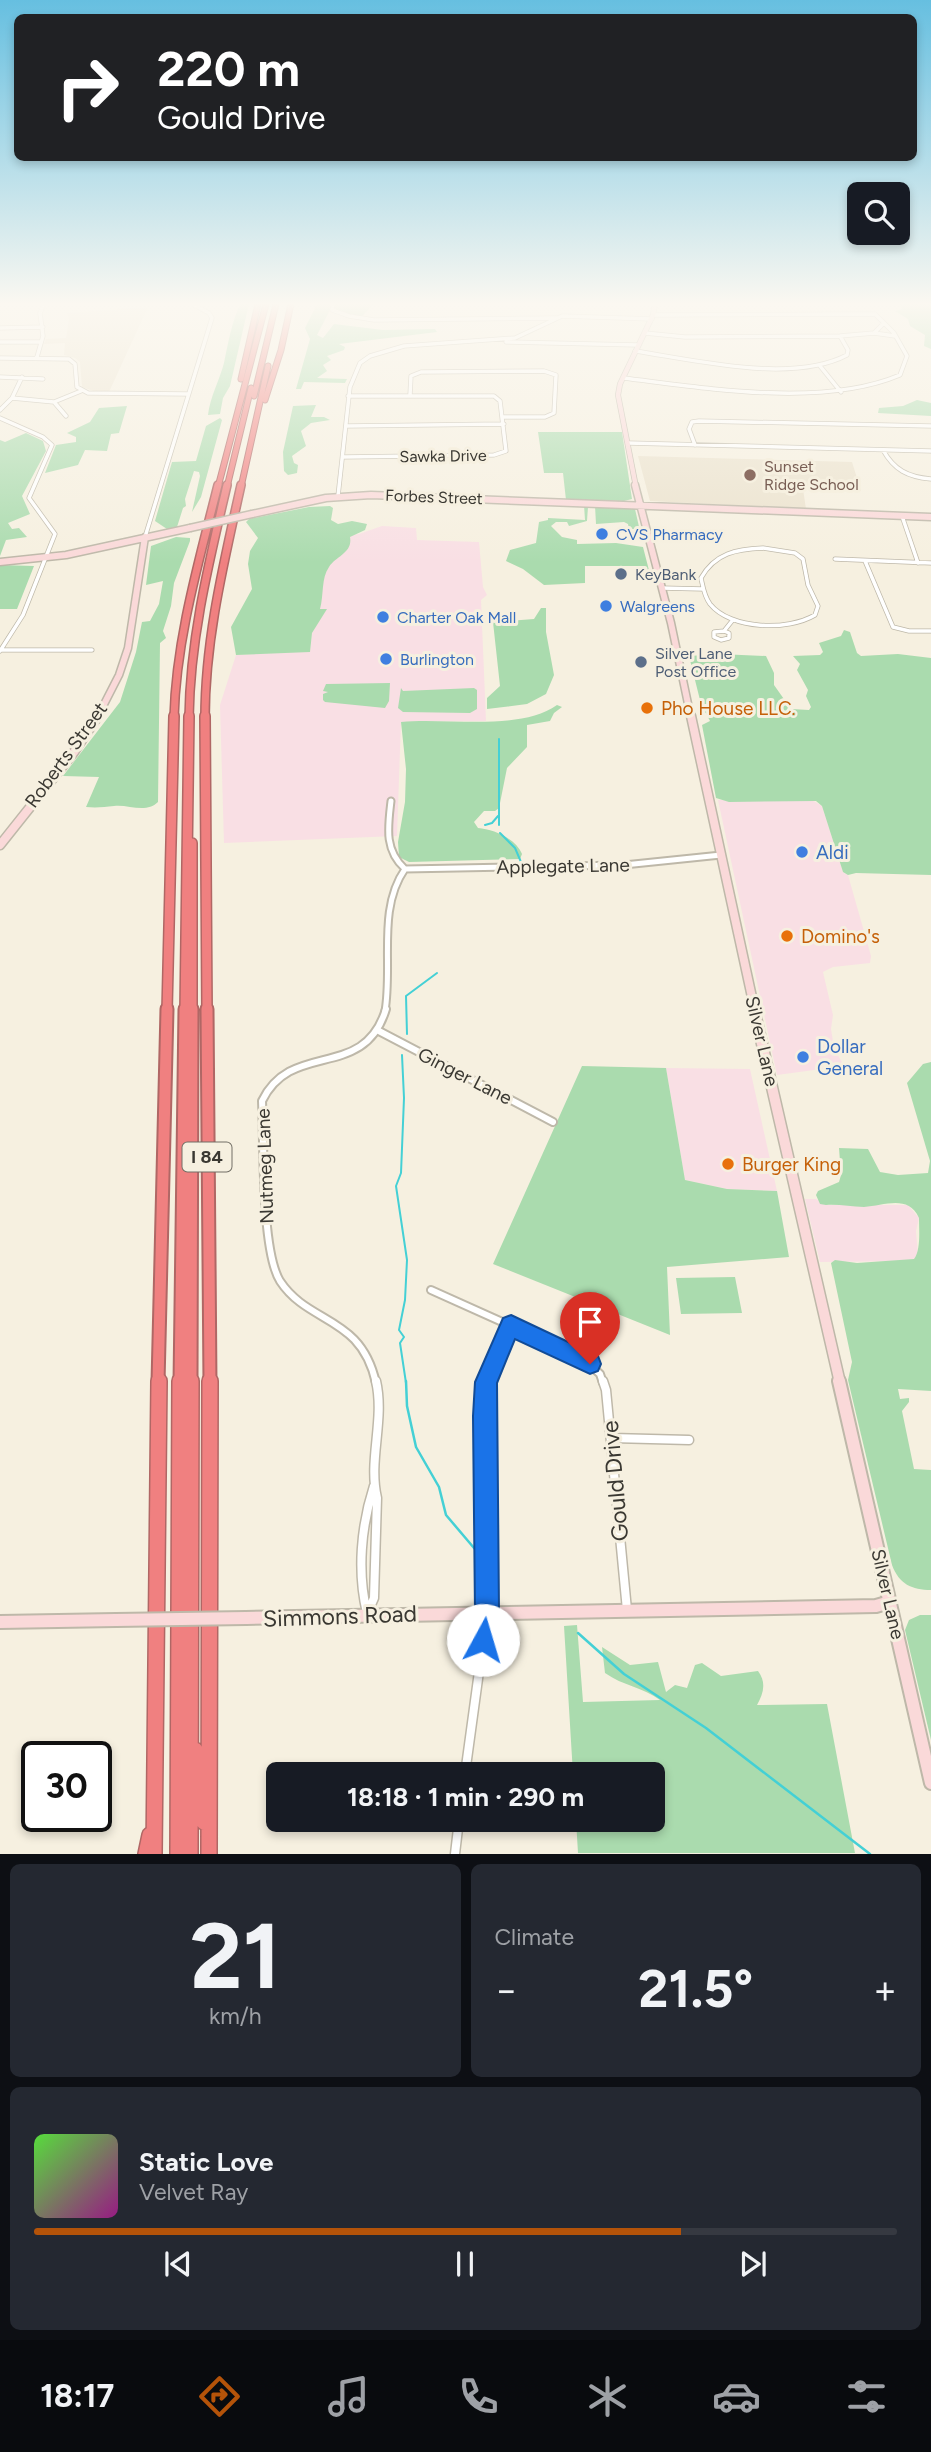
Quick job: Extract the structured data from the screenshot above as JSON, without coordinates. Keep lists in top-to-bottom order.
{
  "streets": {
    "highway": ["I 84"],
    "main road": [
      "Forbes Street",
      "Roberts Street",
      "Silver Lane",
      "Simmons Road"
    ],
    "street": [
      "Sawka Drive",
      "Applegate Lane",
      "Ginger Lane",
      "Nutmeg Lane",
      "Gould Drive"
    ]
  },
  "crossings": [
    ["Forbes Street", "Roberts Street"],
    ["Forbes Street", "Silver Lane"],
    ["Applegate Lane", "Silver Lane"],
    ["Silver Lane", "Simmons Road"],
    ["Ginger Lane", "Nutmeg Lane"],
    ["Nutmeg Lane", "Simmons Road"],
    ["Gould Drive", "Simmons Road"]
  ],
  "places": [
    "Sunset Ridge School",
    "CVS Pharmacy",
    "KeyBank",
    "Walgreens",
    "Charter Oak Mall",
    "Burlington",
    "Silver Lane Post Office",
    "Pho House LLC.",
    "Aldi",
    "Domino's",
    "Dollar General",
    "Burger King"
  ],
  "page": {
    "turn": ["220 m", "Gould Drive"],
    "limit": "30",
    "trip": "18:18 · 1 min · 290 m",
    "tile": [
      ["21", "km/h"],
      "Climate"
    ],
    "heat": ["−", "21.5°", "+"],
    "song": ["Static Love", "Velvet Ray"],
    "tabs": "18:17"
  }
}
